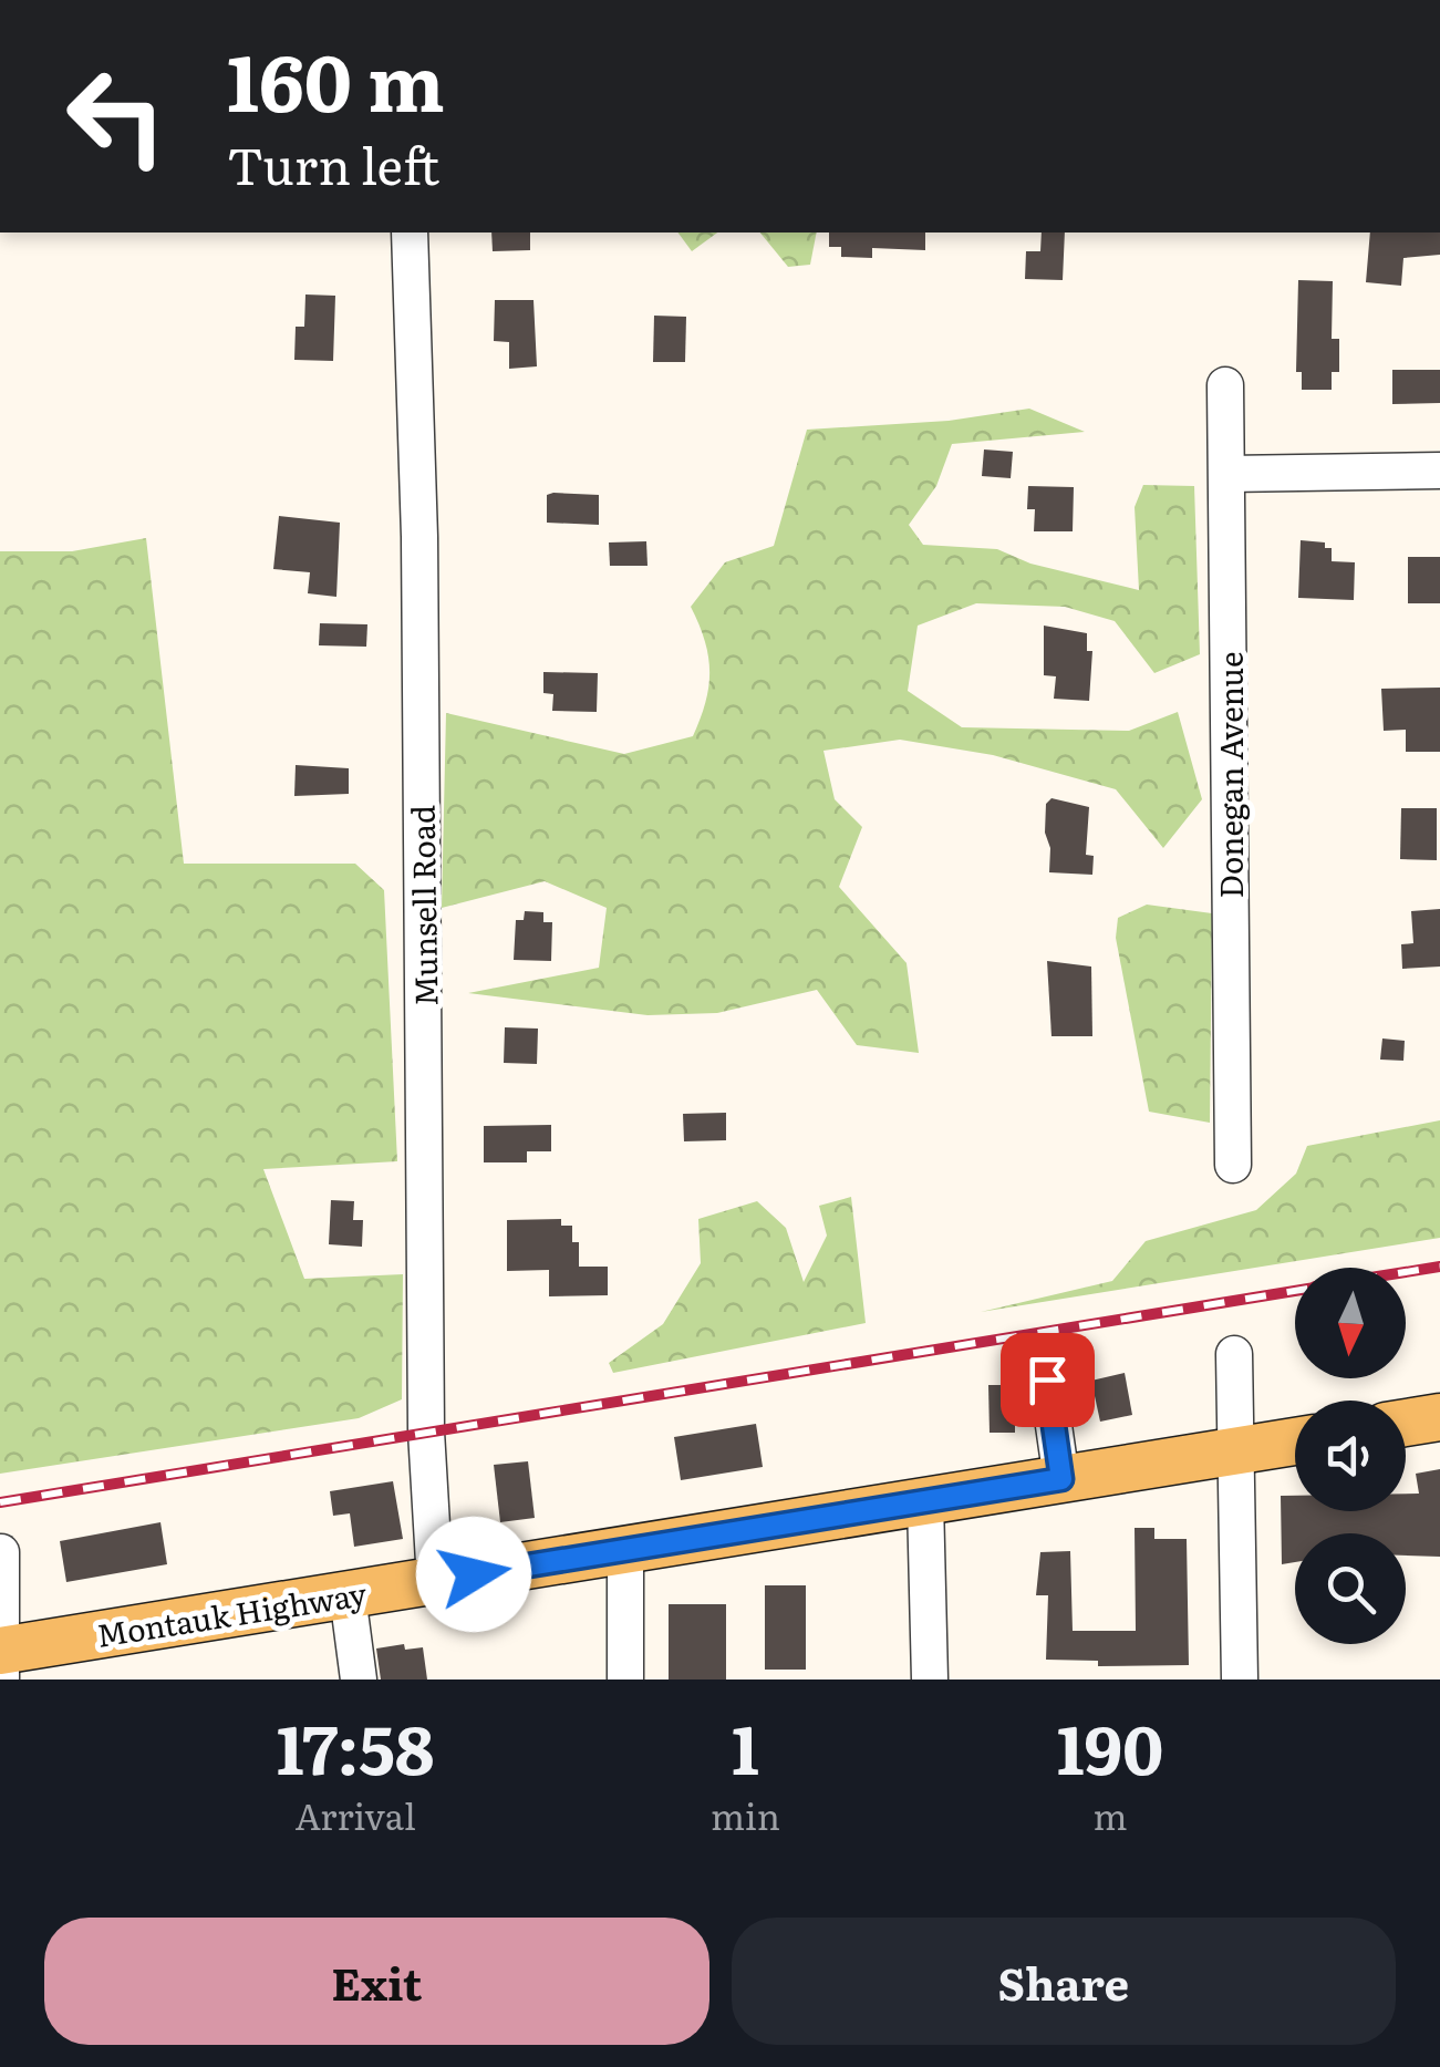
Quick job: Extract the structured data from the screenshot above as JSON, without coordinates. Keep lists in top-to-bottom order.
{
  "streets": {
    "main road": ["Montauk Highway"],
    "street": ["Donegan Avenue", "Munsell Road"]
  },
  "crossings": [
    ["Munsell Road", "Montauk Highway"]
  ],
  "north": "bottom",
  "page": {
    "turn": ["160 m", "Turn left"],
    "eta": [
      "17:58",
      "Arrival",
      "1",
      "min",
      "190",
      "m"
    ],
    "buttons": ["Exit", "Share"]
  }
}
